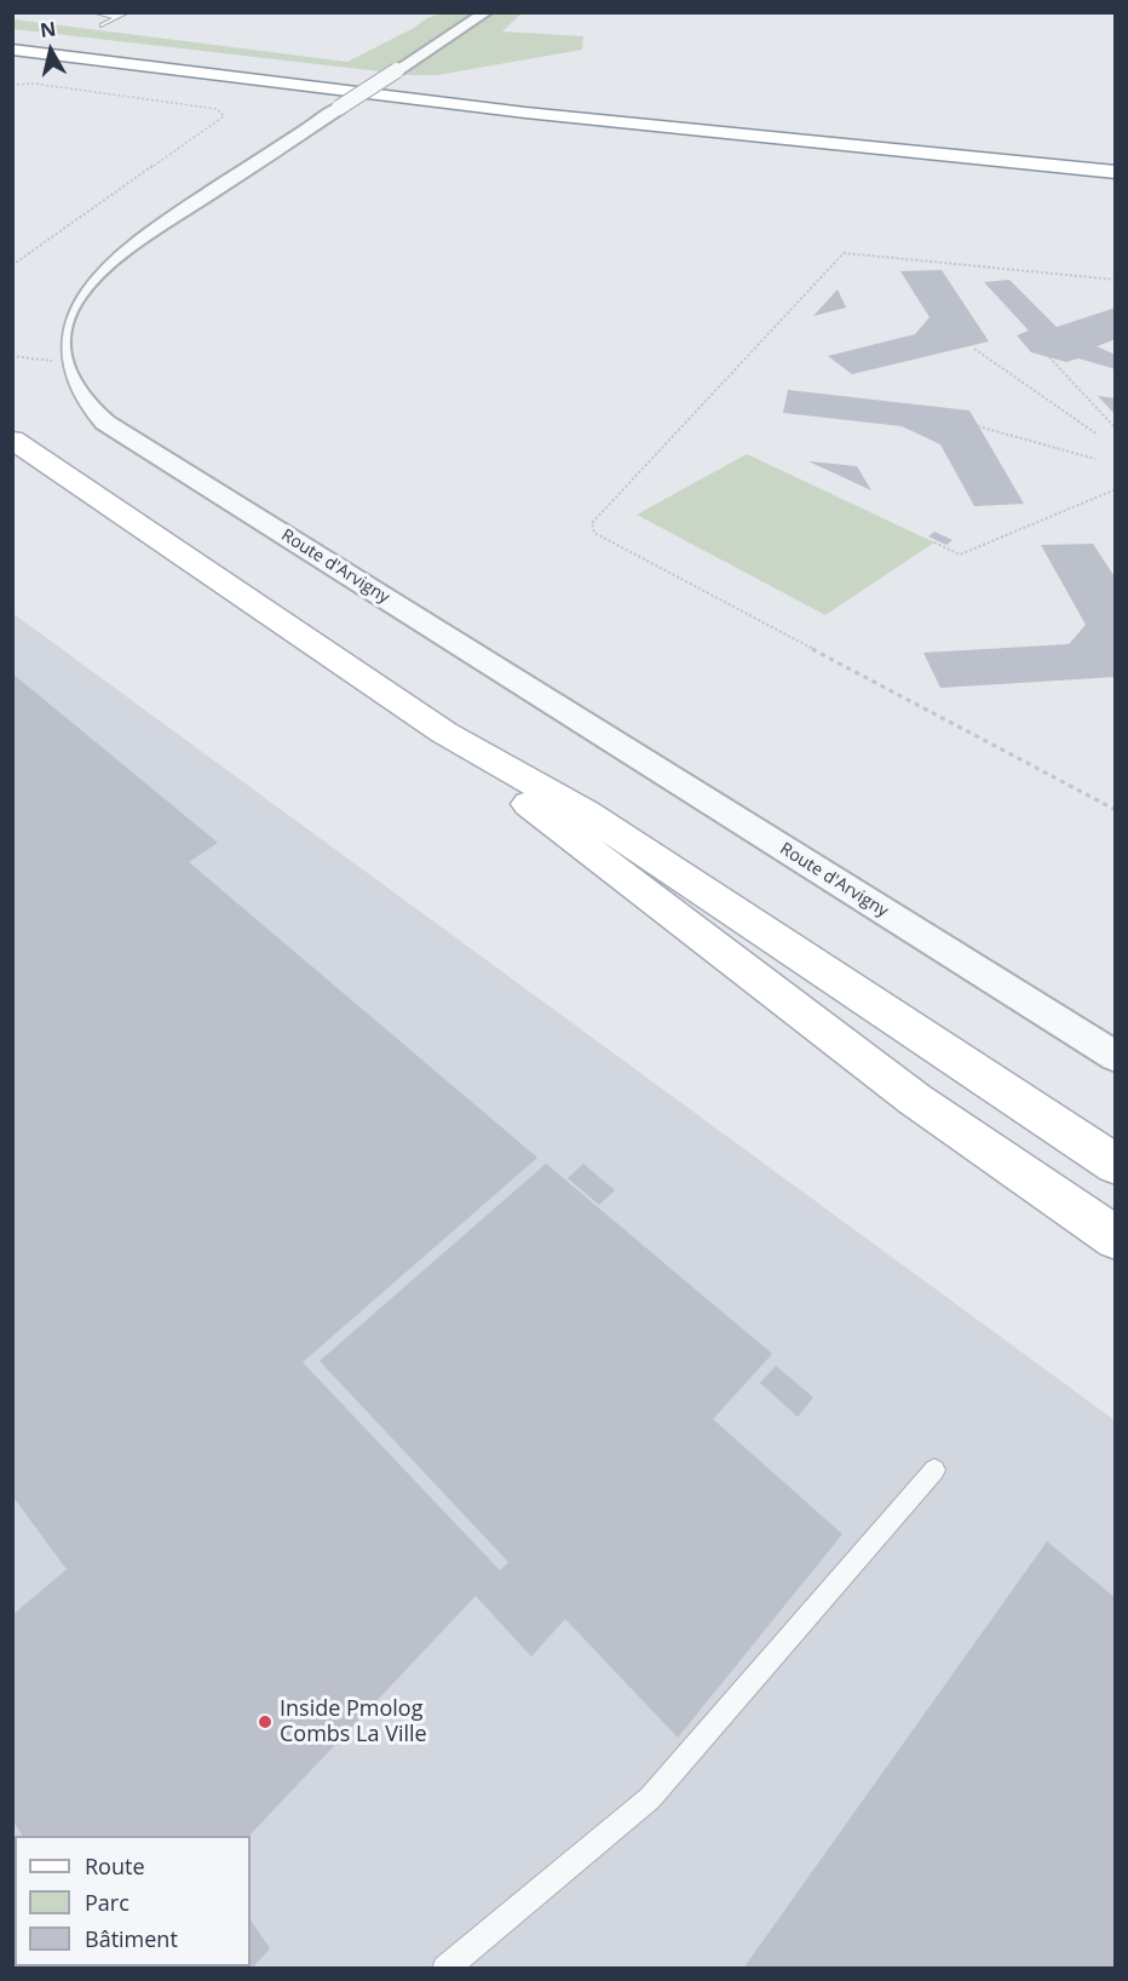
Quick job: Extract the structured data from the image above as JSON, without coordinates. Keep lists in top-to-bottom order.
{
  "streets": {
    "street": ["Route d'Arvigny"]
  },
  "places": ["Inside Pmolog Combs La Ville"],
  "legend": ["Route", "Parc", "Bâtiment"],
  "north": "top"
}
